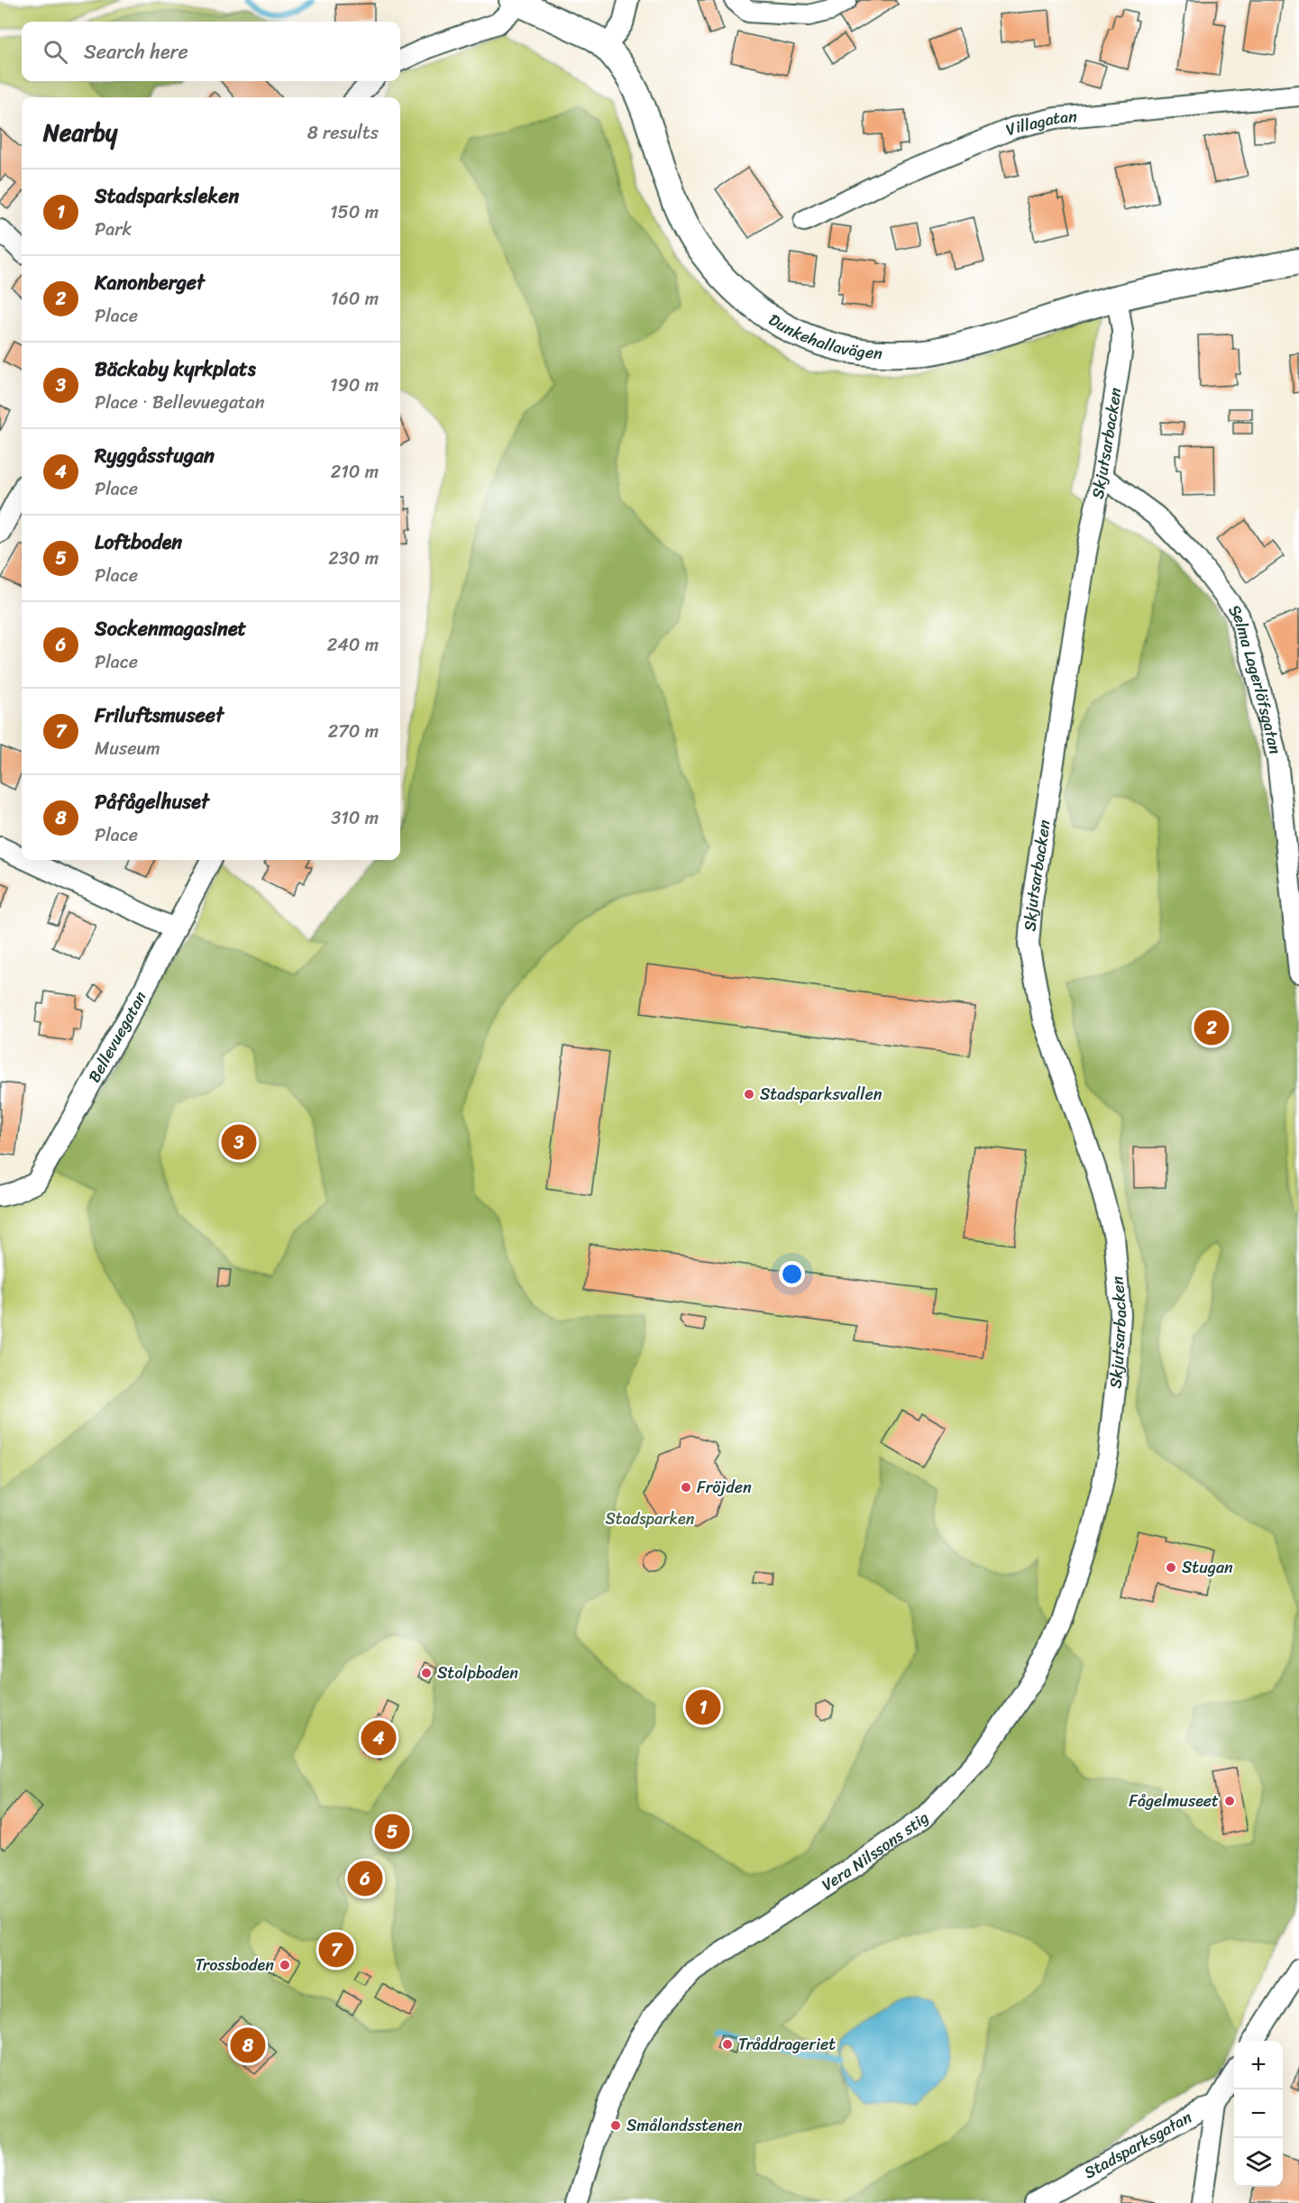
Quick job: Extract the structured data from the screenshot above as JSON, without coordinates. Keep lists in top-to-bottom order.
{
  "streets": {
    "street": [
      "Villagatan",
      "Dunkehallavägen",
      "Skjutsarbacken",
      "Selma Lagerlöfsgatan",
      "Bellevuegatan",
      "Vera Nilssons stig",
      "Stadsparksgatan"
    ]
  },
  "crossings": [
    ["Dunkehallavägen", "Skjutsarbacken"],
    ["Skjutsarbacken", "Selma Lagerlöfsgatan"],
    ["Skjutsarbacken", "Vera Nilssons stig"]
  ],
  "parks": ["Stadsparken"],
  "places": [
    "Stadsparksvallen",
    "Fröjden",
    "Stugan",
    "Stolpboden",
    "Fågelmuseet",
    "Trossboden",
    "Tråddrageriet",
    "Smålandsstenen"
  ],
  "page": {
    "search": "Search here",
    "heading": ["Nearby", "8 results"],
    "list": [
      {
        "mark": "1",
        "name": "Stadsparksleken",
        "note": "Park",
        "value": "150 m"
      },
      {
        "mark": "2",
        "name": "Kanonberget",
        "note": "Place",
        "value": "160 m"
      },
      {
        "mark": "3",
        "name": "Bäckaby kyrkplats",
        "note": "Place · Bellevuegatan",
        "value": "190 m"
      },
      {
        "mark": "4",
        "name": "Ryggåsstugan",
        "note": "Place",
        "value": "210 m"
      },
      {
        "mark": "5",
        "name": "Loftboden",
        "note": "Place",
        "value": "230 m"
      },
      {
        "mark": "6",
        "name": "Sockenmagasinet",
        "note": "Place",
        "value": "240 m"
      },
      {
        "mark": "7",
        "name": "Friluftsmuseet",
        "note": "Museum",
        "value": "270 m"
      },
      {
        "mark": "8",
        "name": "Påfågelhuset",
        "note": "Place",
        "value": "310 m"
      }
    ],
    "pins": [
      "2",
      "3",
      "1",
      "4",
      "5",
      "6",
      "7",
      "8"
    ],
    "map_buttons": ["+", "−"]
  }
}
